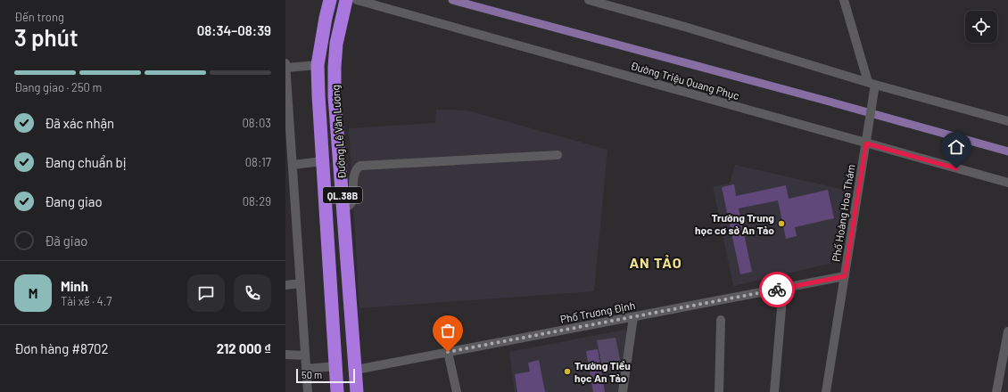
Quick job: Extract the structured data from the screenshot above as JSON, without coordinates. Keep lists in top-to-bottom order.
{
  "streets": {
    "highway": ["Đường Lê Văn Lương", "QL.38B"],
    "street": ["Đường Triệu Quang Phục", "Phố Hoàng Hoa Thám", "Phố Trương Định"]
  },
  "crossings": [
    ["Đường Triệu Quang Phục", "Phố Hoàng Hoa Thám"],
    ["Đường Lê Văn Lương", "Phố Trương Định"],
    ["Phố Hoàng Hoa Thám", "Phố Trương Định"]
  ],
  "districts": ["AN TẢO"],
  "places": ["Trường Trung học cơ sở An Tảo", "Trường Tiểu học An Tảo"],
  "scale_bar": "50 m",
  "page": {
    "heading": ["3 phút", "Đến trong", "08:34–08:39"],
    "panel": [
      "Minh",
      "Tài xế · 4.7",
      "Đơn hàng #8702",
      "212 000 ₫"
    ],
    "bar": "Đang giao · 250 m",
    "list": [
      ["Đã xác nhận", "08:03"],
      ["Đang chuẩn bị", "08:17"],
      ["Đang giao", "08:29"],
      "Đã giao"
    ],
    "round": "M",
    "scale": "50 m"
  }
}
